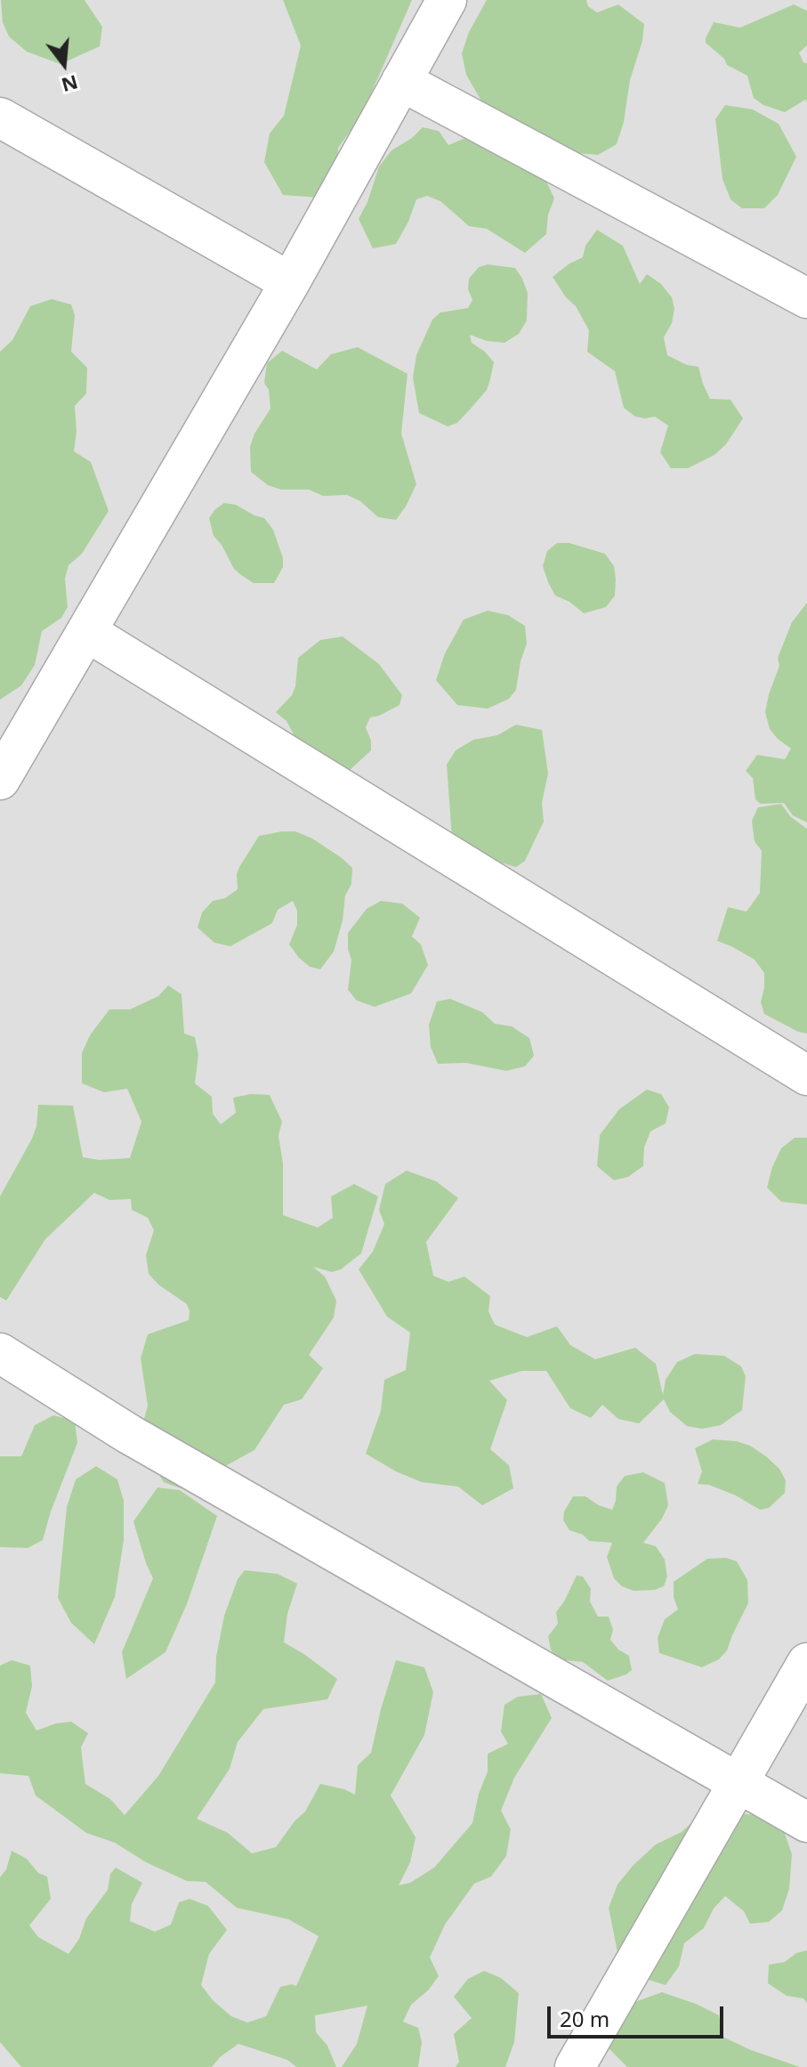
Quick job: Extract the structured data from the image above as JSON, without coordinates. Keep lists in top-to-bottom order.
{
  "scale_bar": "20 m",
  "north": "bottom"
}
